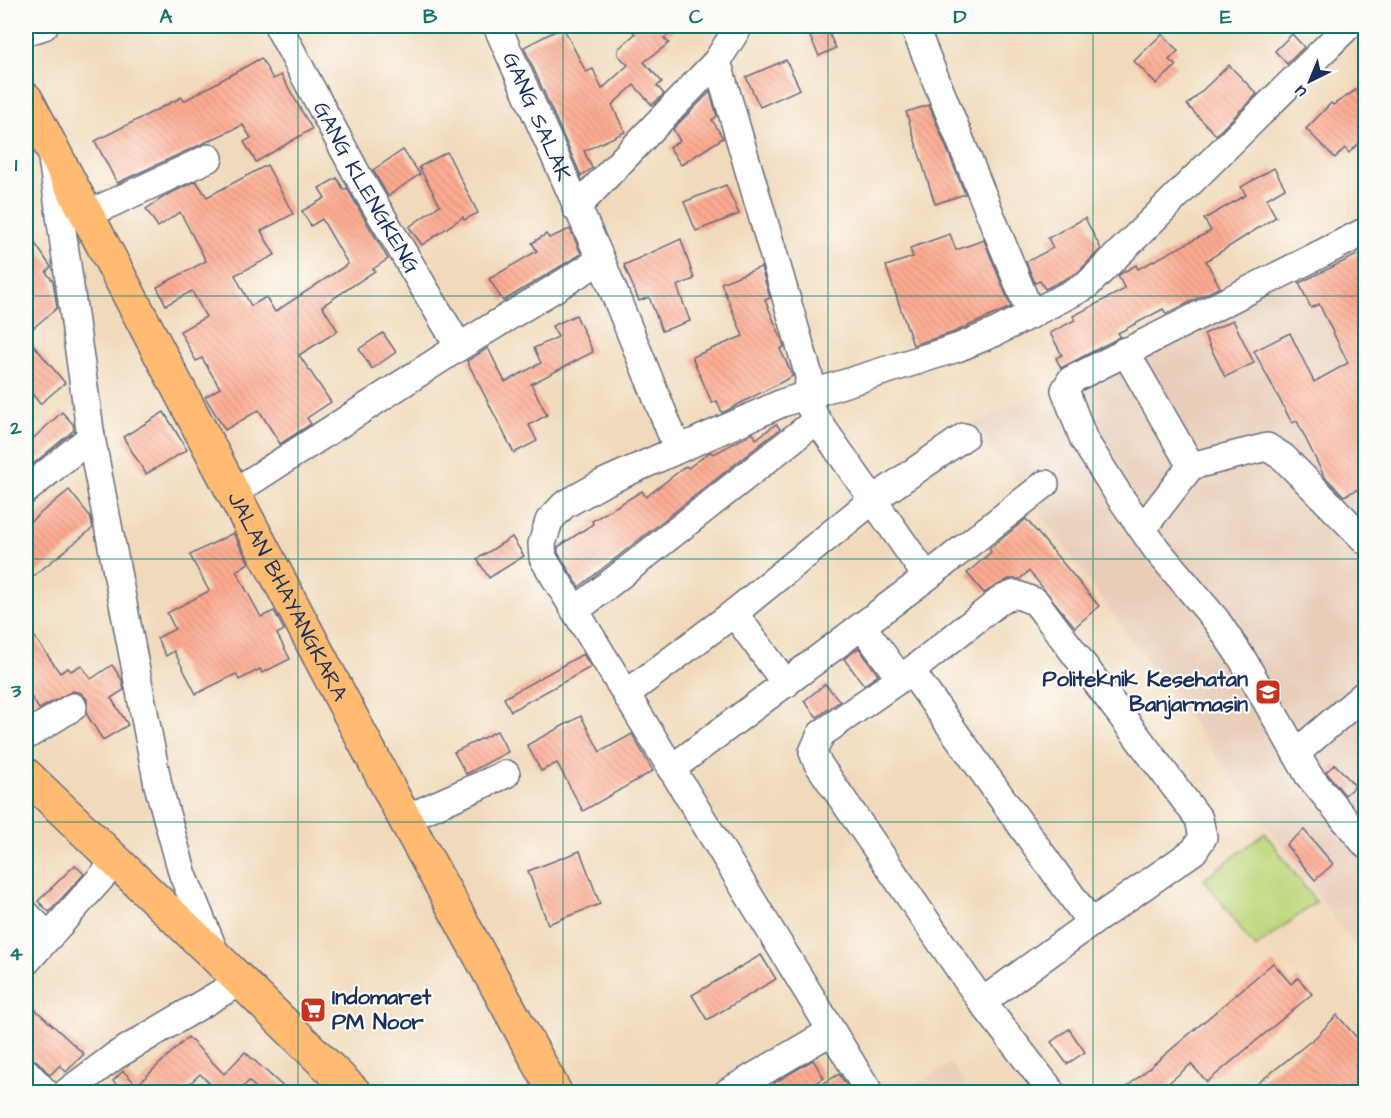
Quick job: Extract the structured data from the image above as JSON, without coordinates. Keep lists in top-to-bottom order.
{
  "streets": {
    "main road": ["JALAN BHAYANGKARA"],
    "street": ["GANG SALAK", "GANG KLENGKENG"]
  },
  "places": {
    "school or university": ["Politeknik Kesehatan Banjarmasin"],
    "supermarket": ["Indomaret PM Noor"]
  },
  "north": "bottom left",
  "grid": {
    "columns": [
      "A",
      "B",
      "C",
      "D",
      "E"
    ],
    "rows": [
      "1",
      "2",
      "3",
      "4"
    ]
  }
}
